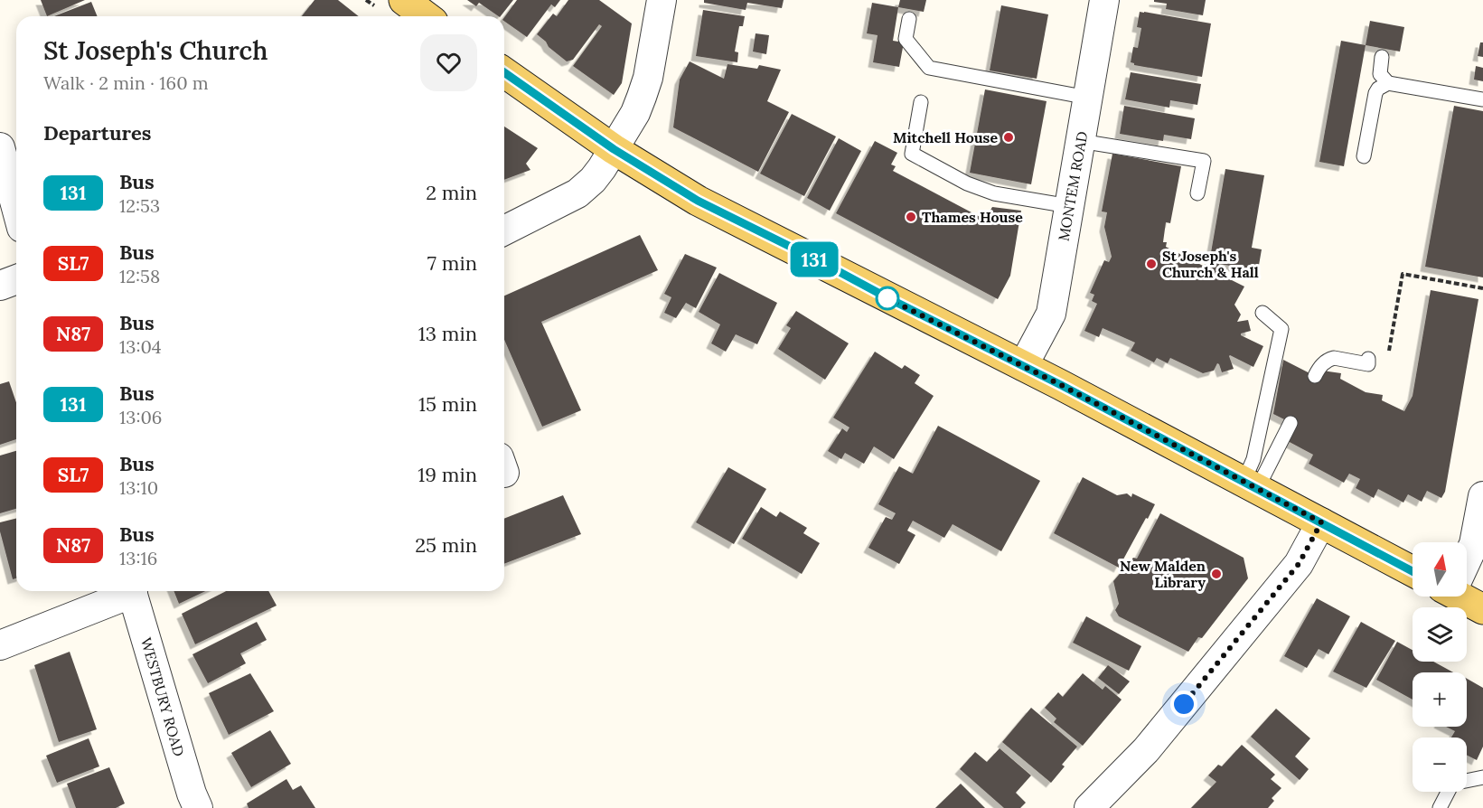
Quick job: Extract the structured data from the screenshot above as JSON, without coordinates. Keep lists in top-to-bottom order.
{
  "streets": {
    "street": ["MONTEM ROAD", "WESTBURY ROAD"]
  },
  "places": [
    "Mitchell House",
    "Thames House",
    "St Joseph's Church & Hall",
    "New Malden Library"
  ],
  "lines": ["bus line 131"],
  "north": "top",
  "page": {
    "on_map": "131",
    "heading": [
      ["St Joseph's Church", "Walk · 2 min · 160 m"],
      "Departures"
    ],
    "list": [
      {
        "mark": "131",
        "name": "Bus",
        "note": "12:53",
        "value": "2 min"
      },
      {
        "mark": "SL7",
        "name": "Bus",
        "note": "12:58",
        "value": "7 min"
      },
      {
        "mark": "N87",
        "name": "Bus",
        "note": "13:04",
        "value": "13 min"
      },
      {
        "mark": "131",
        "name": "Bus",
        "note": "13:06",
        "value": "15 min"
      },
      {
        "mark": "SL7",
        "name": "Bus",
        "note": "13:10",
        "value": "19 min"
      },
      {
        "mark": "N87",
        "name": "Bus",
        "note": "13:16",
        "value": "25 min"
      }
    ],
    "map_buttons": ["+", "−"]
  }
}
